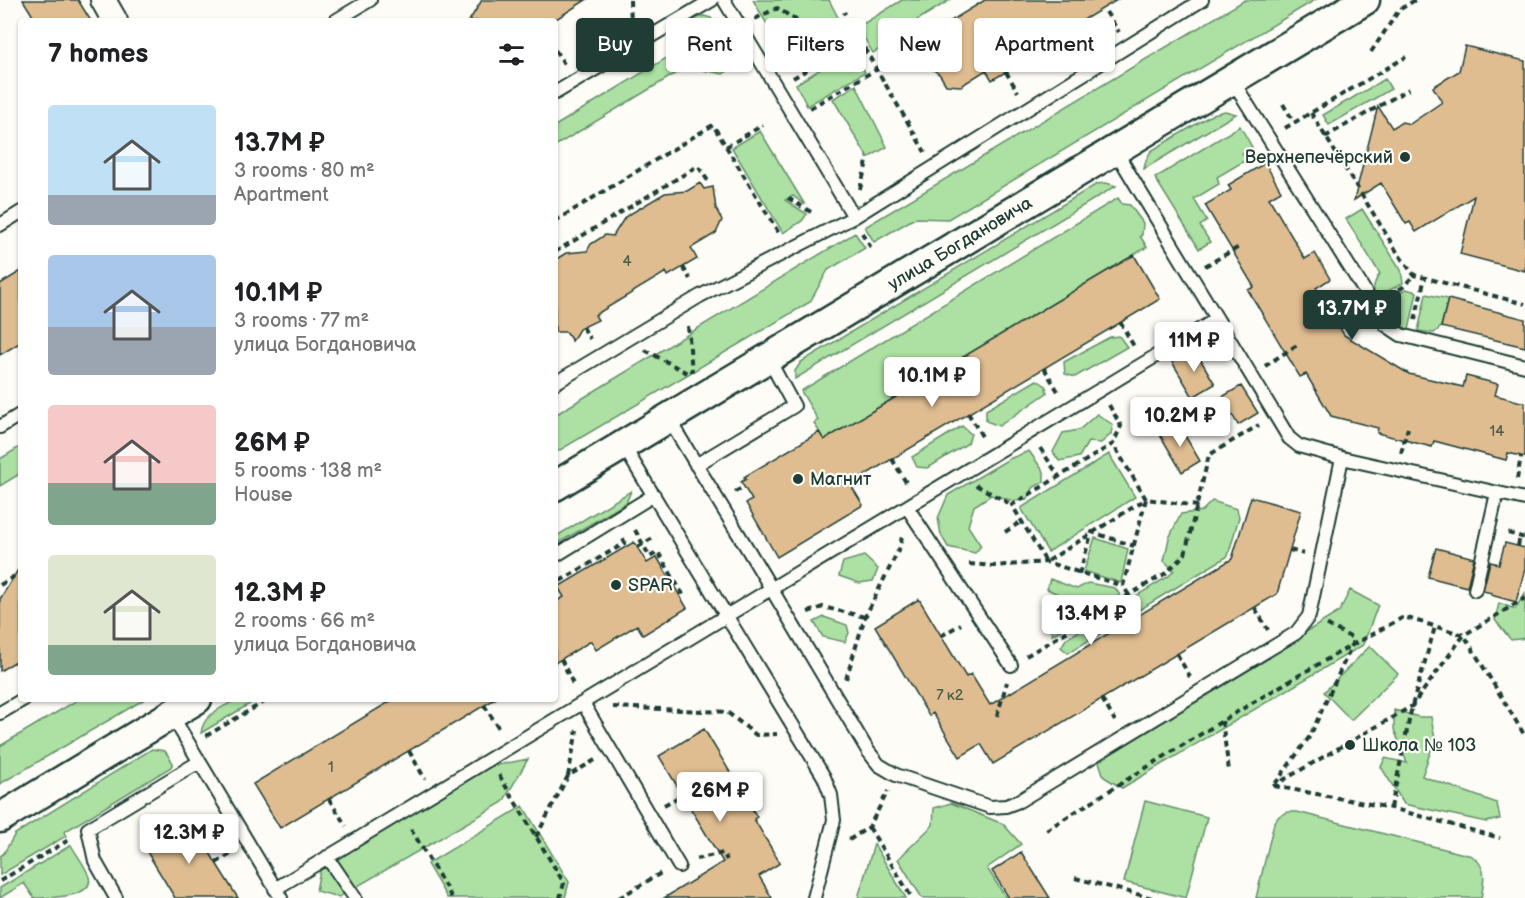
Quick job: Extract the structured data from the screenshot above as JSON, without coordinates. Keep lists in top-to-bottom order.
{
  "streets": {
    "street": ["улица Богдановича"]
  },
  "places": [
    "Верхнепечёрский",
    "Магнит",
    "SPAR",
    "Школа № 103"
  ],
  "house_numbers": [
    "4",
    "14",
    "7 к2",
    "1"
  ],
  "page": {
    "chip": [
      "Buy",
      "Rent",
      "Filters",
      "New",
      "Apartment"
    ],
    "heading": "7 homes",
    "list": [
      {
        "name": "13.7M ₽",
        "note": "3 rooms · 80 m² · Apartment"
      },
      {
        "name": "10.1M ₽",
        "note": "3 rooms · 77 m² · улица Богдановича"
      },
      {
        "name": "26M ₽",
        "note": "5 rooms · 138 m² · House"
      },
      {
        "name": "12.3M ₽",
        "note": "2 rooms · 66 m² · улица Богдановича"
      }
    ],
    "price": [
      "13.7M ₽",
      "11M ₽",
      "10.1M ₽",
      "10.2M ₽",
      "13.4M ₽",
      "26M ₽",
      "12.3M ₽"
    ]
  }
}
